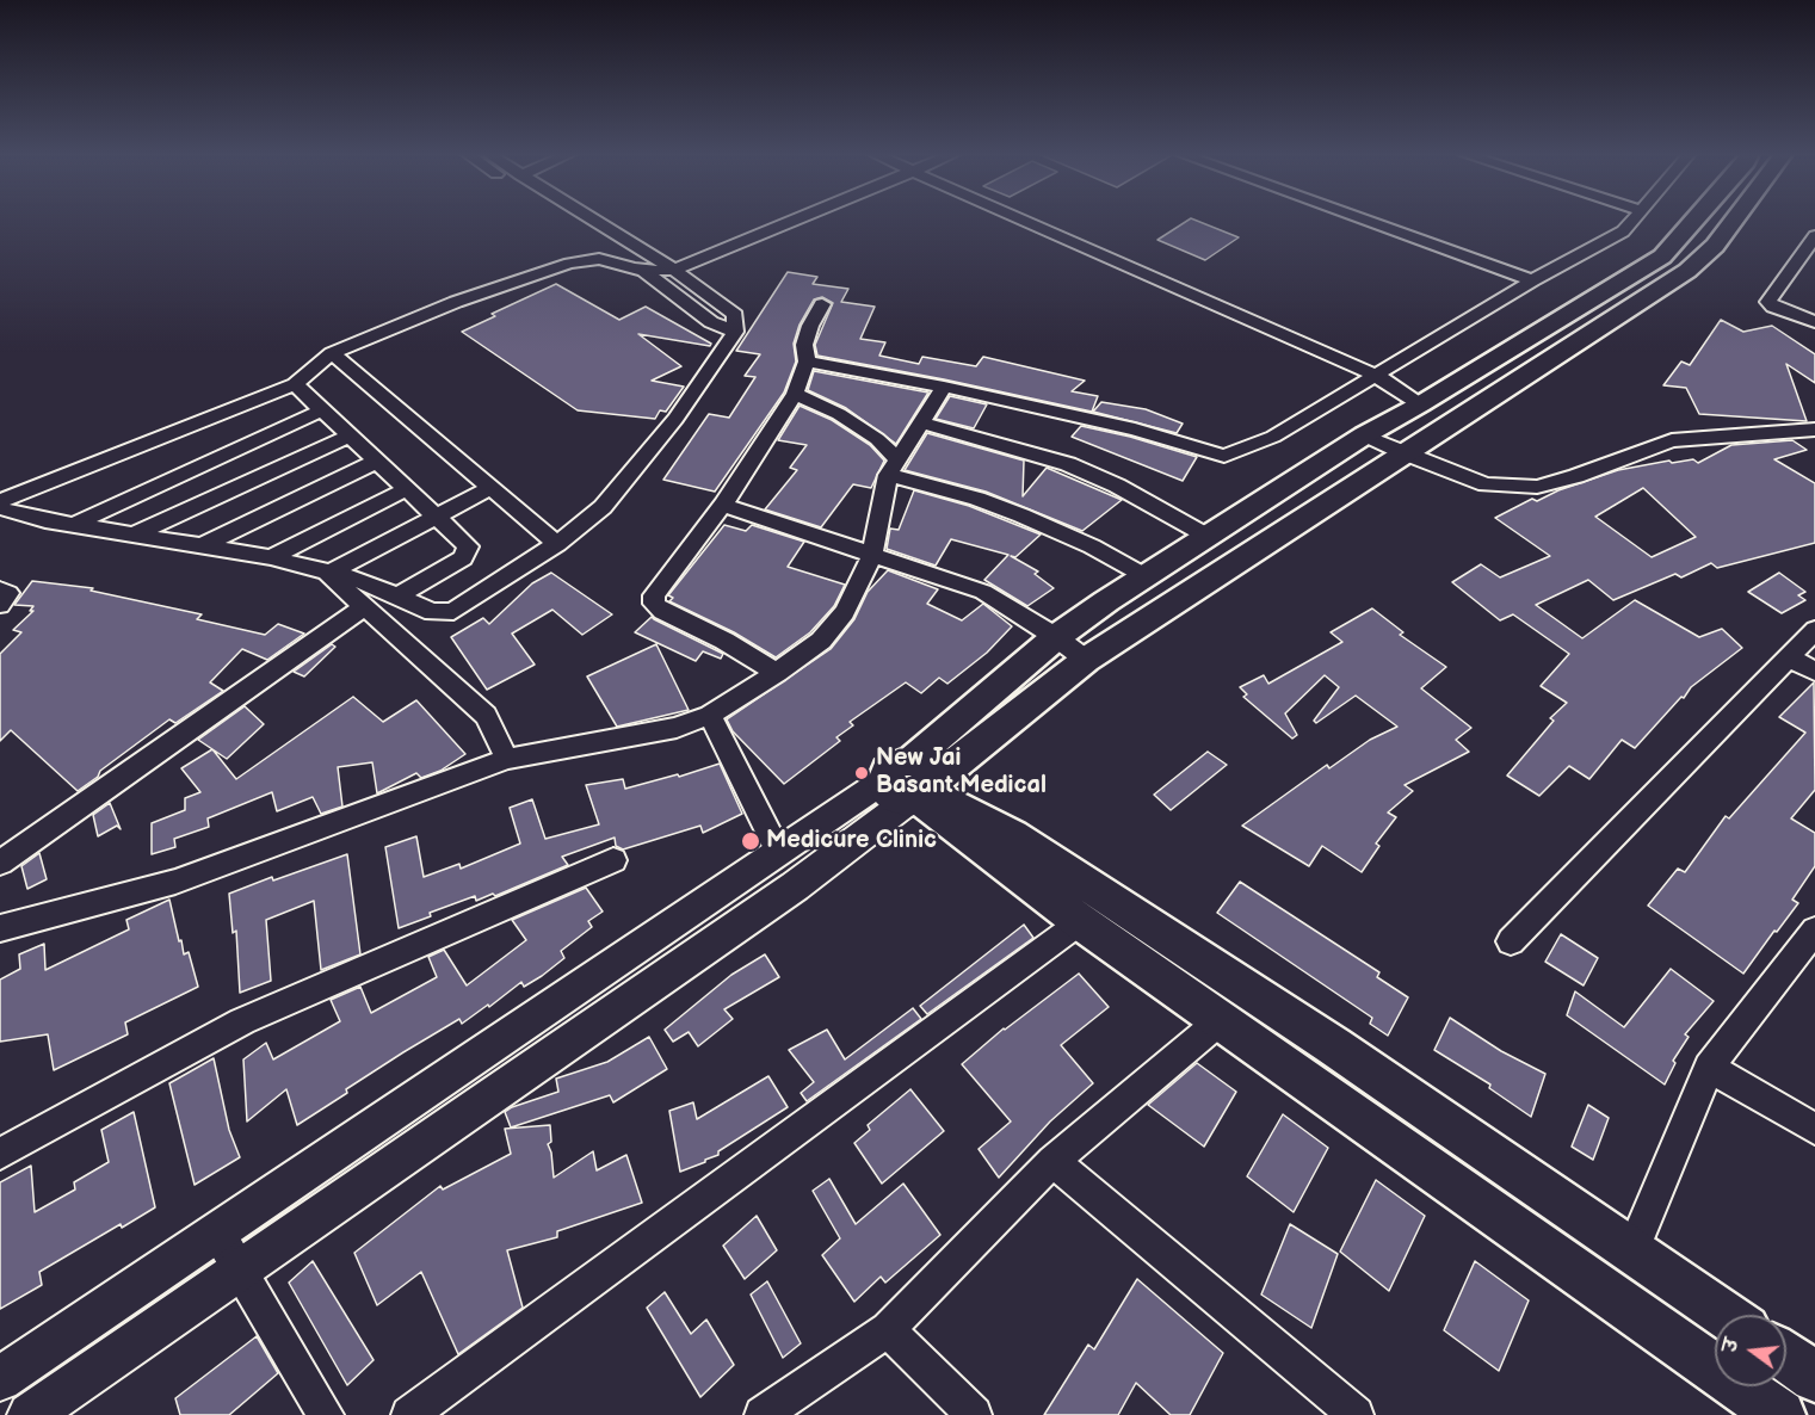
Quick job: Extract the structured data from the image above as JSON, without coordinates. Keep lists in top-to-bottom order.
{
  "places": ["New Jai Basant Medical", "Medicure Clinic"],
  "north": "left"
}
